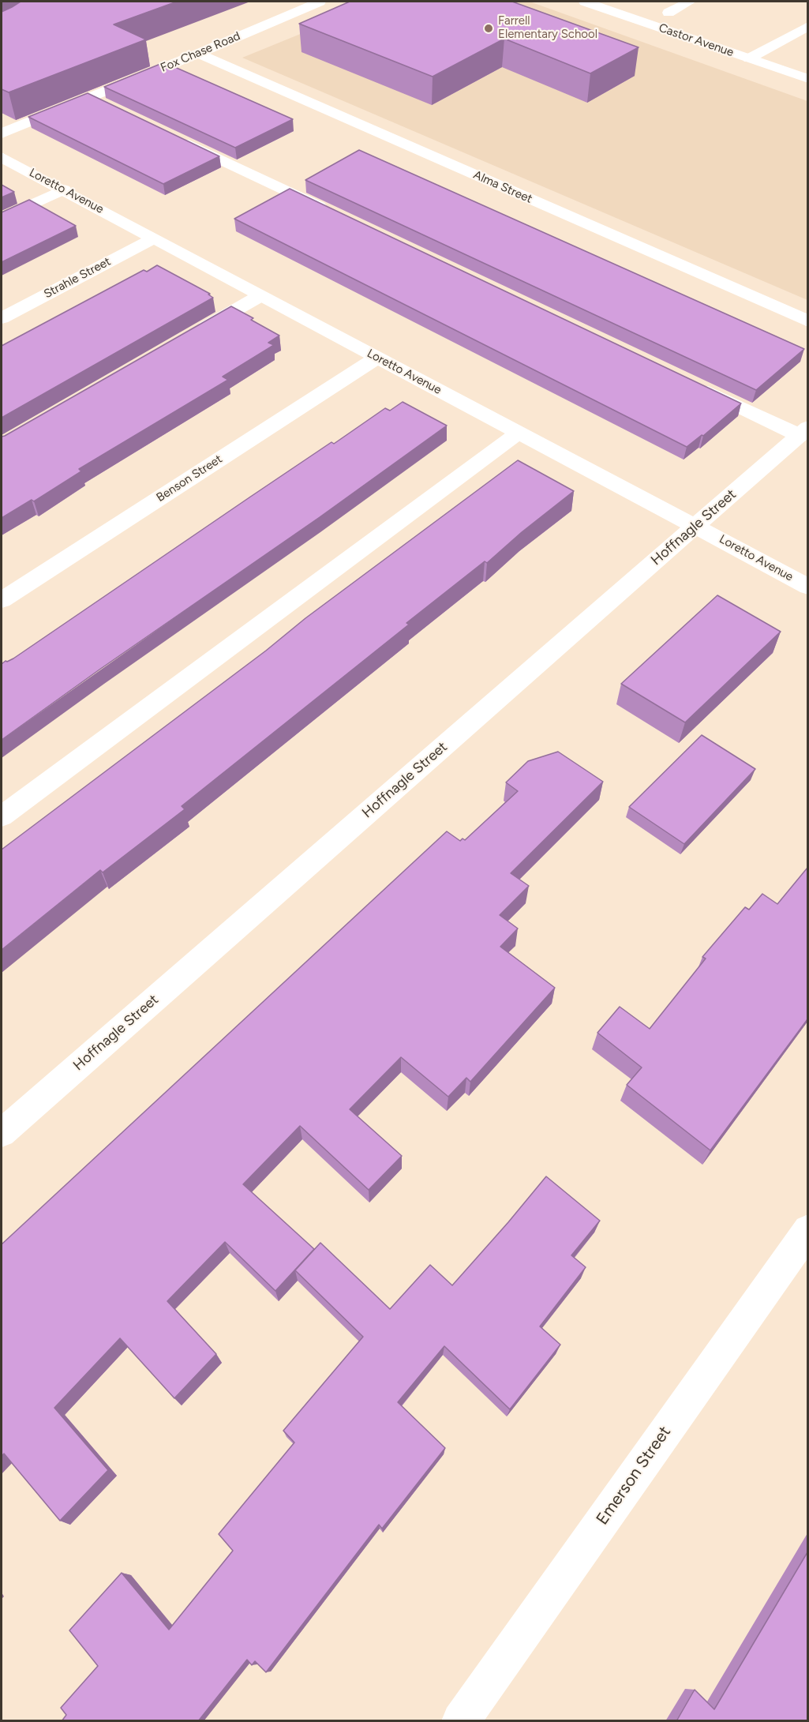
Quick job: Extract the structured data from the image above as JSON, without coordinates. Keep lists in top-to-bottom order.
{
  "streets": {
    "street": [
      "Castor Avenue",
      "Fox Chase Road",
      "Alma Street",
      "Loretto Avenue",
      "Strahle Street",
      "Benson Street",
      "Hoffnagle Street",
      "Emerson Street"
    ]
  },
  "crossings": [
    ["Fox Chase Road", "Alma Street"],
    ["Loretto Avenue", "Strahle Street"],
    ["Loretto Avenue", "Benson Street"],
    ["Loretto Avenue", "Hoffnagle Street"]
  ],
  "places": ["Farrell Elementary School"]
}
